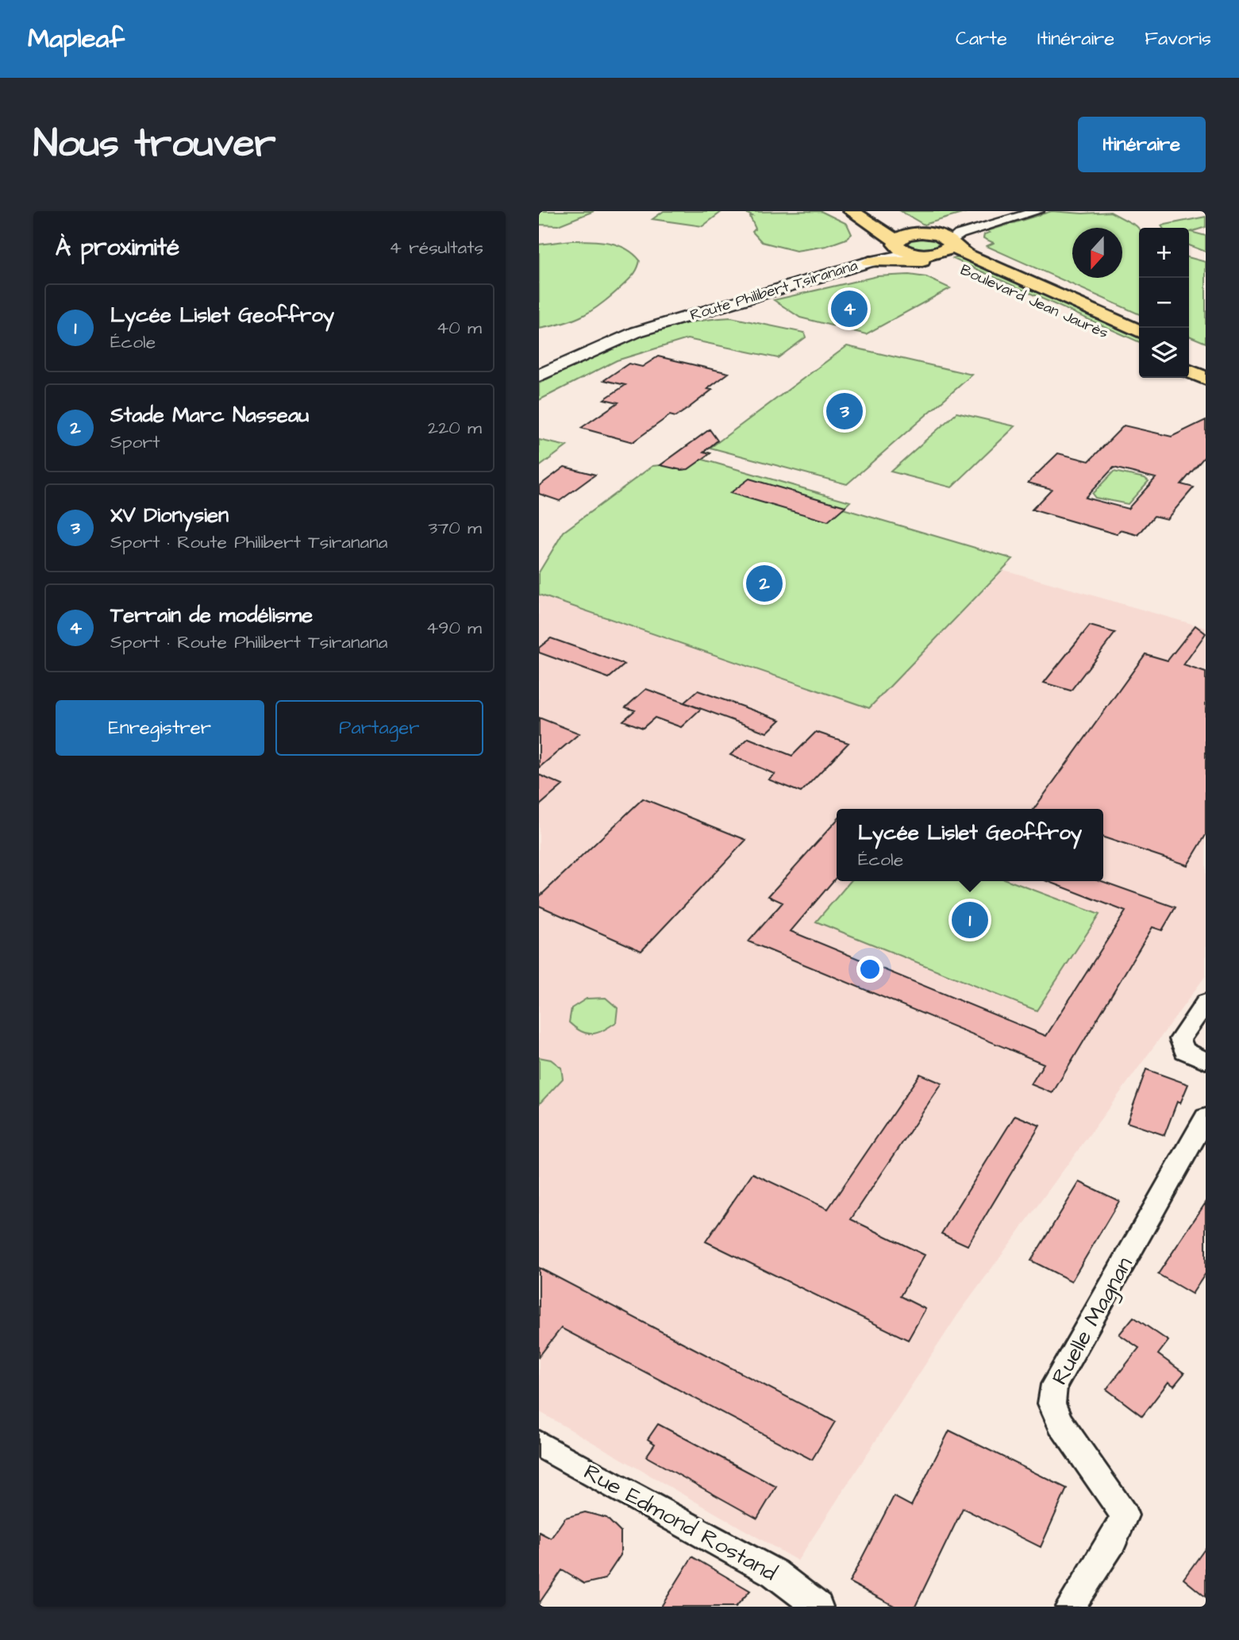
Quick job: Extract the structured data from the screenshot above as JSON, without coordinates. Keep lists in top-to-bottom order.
{
  "streets": {
    "main road": ["Route Philibert Tsiranana", "Boulevard Jean Jaurès"],
    "street": ["Ruelle Magnan", "Rue Edmond Rostand"]
  },
  "crossings": [
    ["Route Philibert Tsiranana", "Boulevard Jean Jaurès"]
  ],
  "north": "bottom",
  "page": {
    "header": "Mapleaf",
    "nav": ["Carte", "Itinéraire", "Favoris"],
    "buttons": [
      "Itinéraire",
      ["Enregistrer", "Partager"]
    ],
    "title": "Nous trouver",
    "heading": ["À proximité", "4 résultats"],
    "map_buttons": ["+", "−"],
    "list": [
      {
        "mark": "1",
        "name": "Lycée Lislet Geoffroy",
        "note": "École",
        "value": "40 m"
      },
      {
        "mark": "2",
        "name": "Stade Marc Nasseau",
        "note": "Sport",
        "value": "220 m"
      },
      {
        "mark": "3",
        "name": "XV Dionysien",
        "note": "Sport · Route Philibert Tsiranana",
        "value": "370 m"
      },
      {
        "mark": "4",
        "name": "Terrain de modélisme",
        "note": "Sport · Route Philibert Tsiranana",
        "value": "490 m"
      }
    ],
    "pins": [
      "4",
      "3",
      "2",
      "1"
    ],
    "popup": ["Lycée Lislet Geoffroy", "École"]
  }
}
